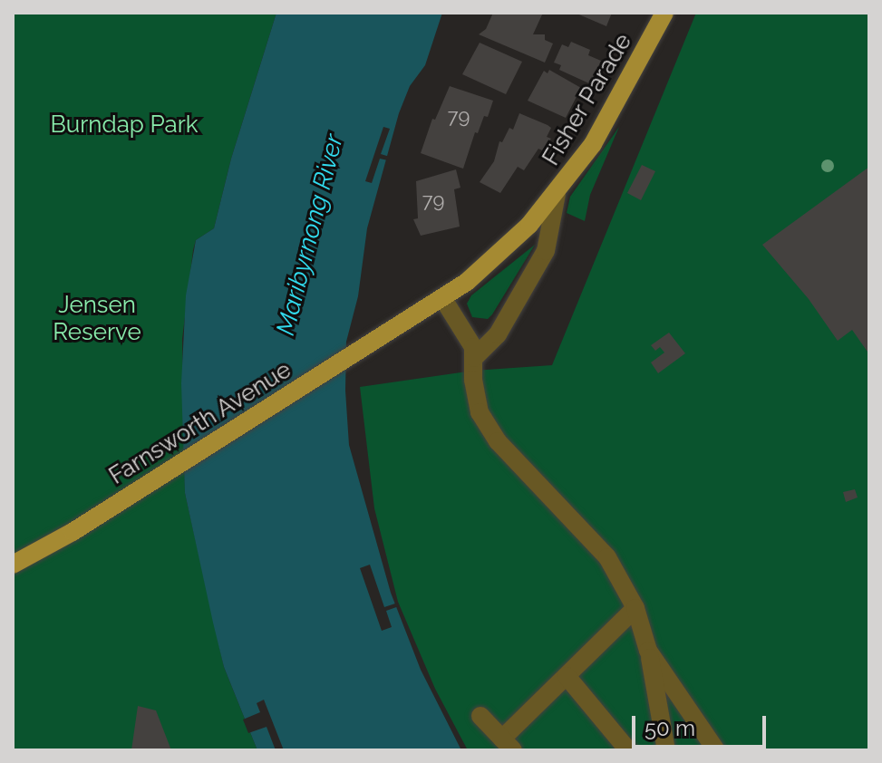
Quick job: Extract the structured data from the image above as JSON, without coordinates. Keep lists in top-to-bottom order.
{
  "streets": {
    "main road": ["Fisher Parade", "Farnsworth Avenue"]
  },
  "crossings": [
    ["Fisher Parade", "Farnsworth Avenue"]
  ],
  "water": ["Maribyrnong River"],
  "parks": ["Burndap Park", "Jensen Reserve"],
  "house_numbers": ["79", "79"],
  "scale_bar": "50 m"
}
